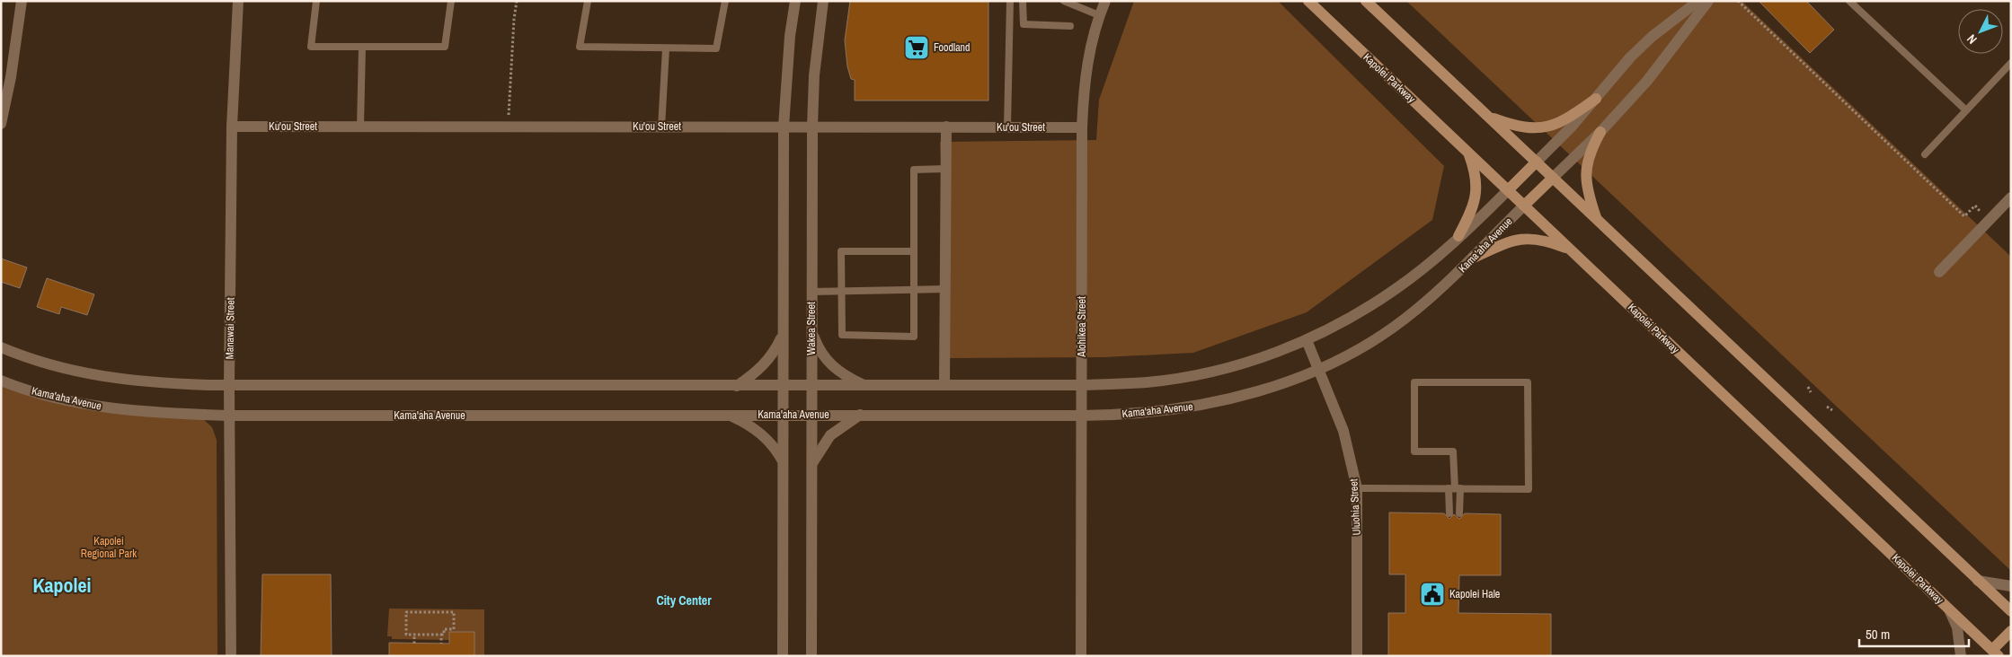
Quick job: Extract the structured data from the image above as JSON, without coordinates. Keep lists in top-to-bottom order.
{
  "streets": {
    "main road": ["Kapolei Parkway"],
    "street": [
      "Ku'ou Street",
      "Kama'aha Avenue",
      "Alohikea Street",
      "Manawai Street",
      "Wakea Street",
      "Uluohia Street"
    ]
  },
  "crossings": [
    ["Kapolei Parkway", "Kama'aha Avenue"],
    ["Ku'ou Street", "Alohikea Street"],
    ["Ku'ou Street", "Manawai Street"],
    ["Ku'ou Street", "Wakea Street"],
    ["Kama'aha Avenue", "Alohikea Street"],
    ["Kama'aha Avenue", "Manawai Street"],
    ["Kama'aha Avenue", "Wakea Street"],
    ["Kama'aha Avenue", "Uluohia Street"]
  ],
  "districts": ["Kapolei", "City Center"],
  "parks": ["Kapolei Regional Park"],
  "places": {
    "supermarket": ["Foodland"],
    "public building": ["Kapolei Hale"]
  },
  "scale_bar": "50 m",
  "north": "bottom left"
}
